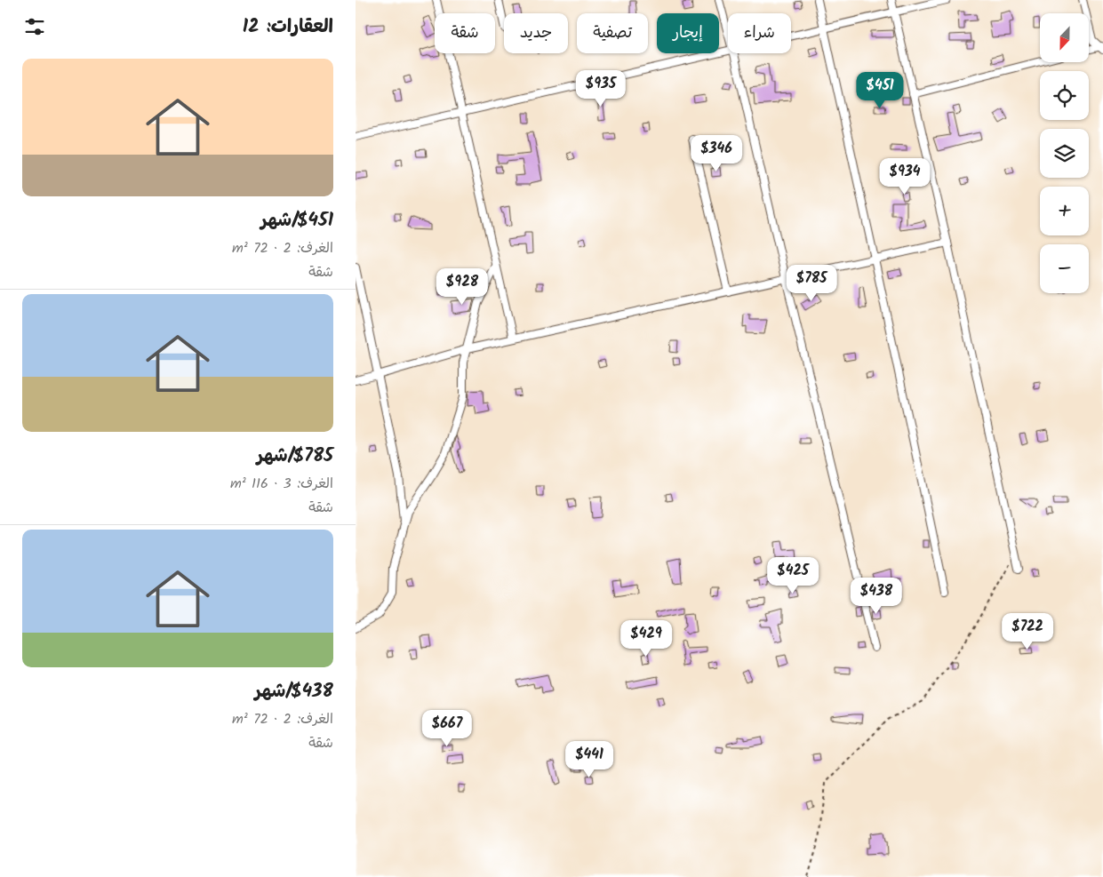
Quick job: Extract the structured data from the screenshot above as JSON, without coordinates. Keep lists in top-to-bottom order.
{
  "north": "bottom",
  "page": {
    "heading": "العقارات: 12",
    "map_buttons": ["+", "−"],
    "chip": [
      "شراء",
      "إيجار",
      "تصفية",
      "جديد",
      "شقة"
    ],
    "list": [
      {
        "name": "$451/شهر",
        "note": "الغرف: 2 · 72 m² · شقة"
      },
      {
        "name": "$785/شهر",
        "note": "الغرف: 3 · 116 m² · شقة"
      },
      {
        "name": "$438/شهر",
        "note": "الغرف: 2 · 72 m² · شقة"
      }
    ],
    "price": [
      "$935",
      "$451",
      "$346",
      "$934",
      "$785",
      "$928",
      "$425",
      "$438",
      "$722",
      "$429",
      "$667",
      "$441"
    ]
  }
}
